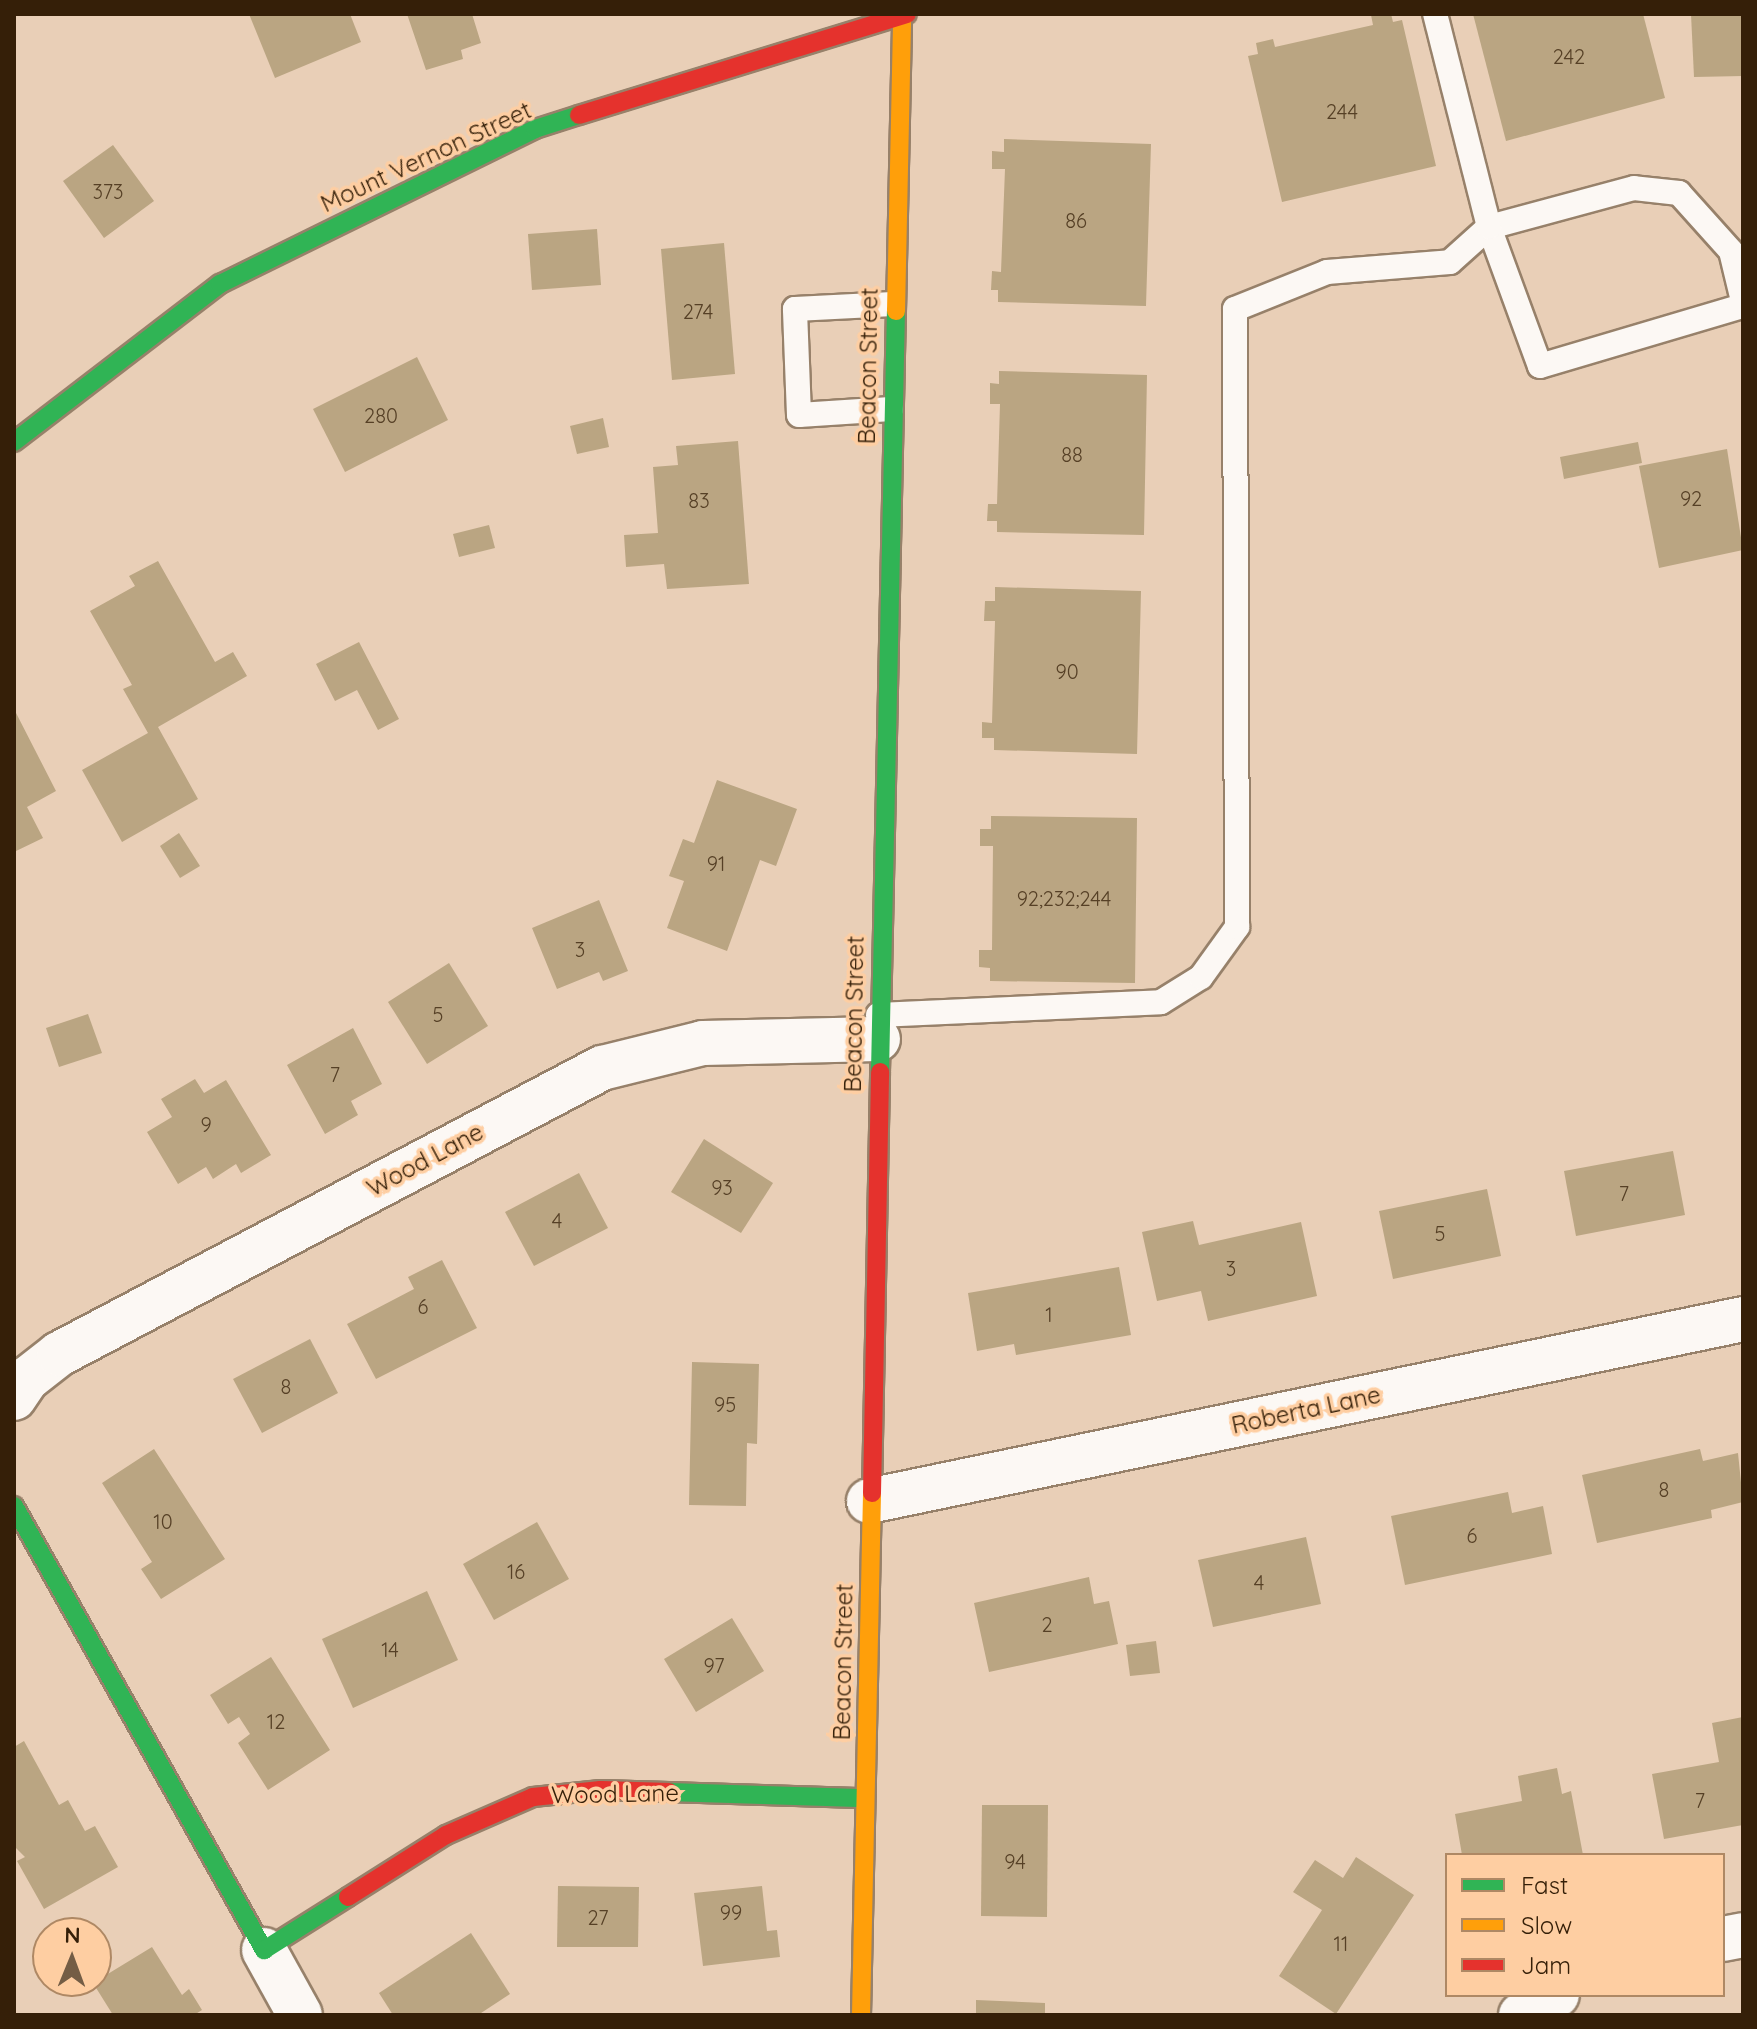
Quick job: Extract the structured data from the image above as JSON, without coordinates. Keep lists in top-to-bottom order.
{
  "streets": {
    "main road": ["Mount Vernon Street", "Beacon Street", "Wood Lane"],
    "street": ["Roberta Lane"]
  },
  "crossings": [
    ["Mount Vernon Street", "Beacon Street"],
    ["Beacon Street", "Wood Lane"],
    ["Beacon Street", "Roberta Lane"]
  ],
  "house_numbers": [
    "242",
    "244",
    "373",
    "86",
    "274",
    "280",
    "88",
    "92",
    "83",
    "90",
    "91",
    "92;232;244",
    "3",
    "5",
    "7",
    "9",
    "93",
    "7",
    "4",
    "5",
    "3",
    "6",
    "1",
    "8",
    "95",
    "8",
    "10",
    "6",
    "16",
    "4",
    "2",
    "14",
    "97",
    "12",
    "7",
    "94",
    "99",
    "27",
    "11"
  ],
  "legend": ["Fast", "Slow", "Jam"],
  "north": "top"
}
